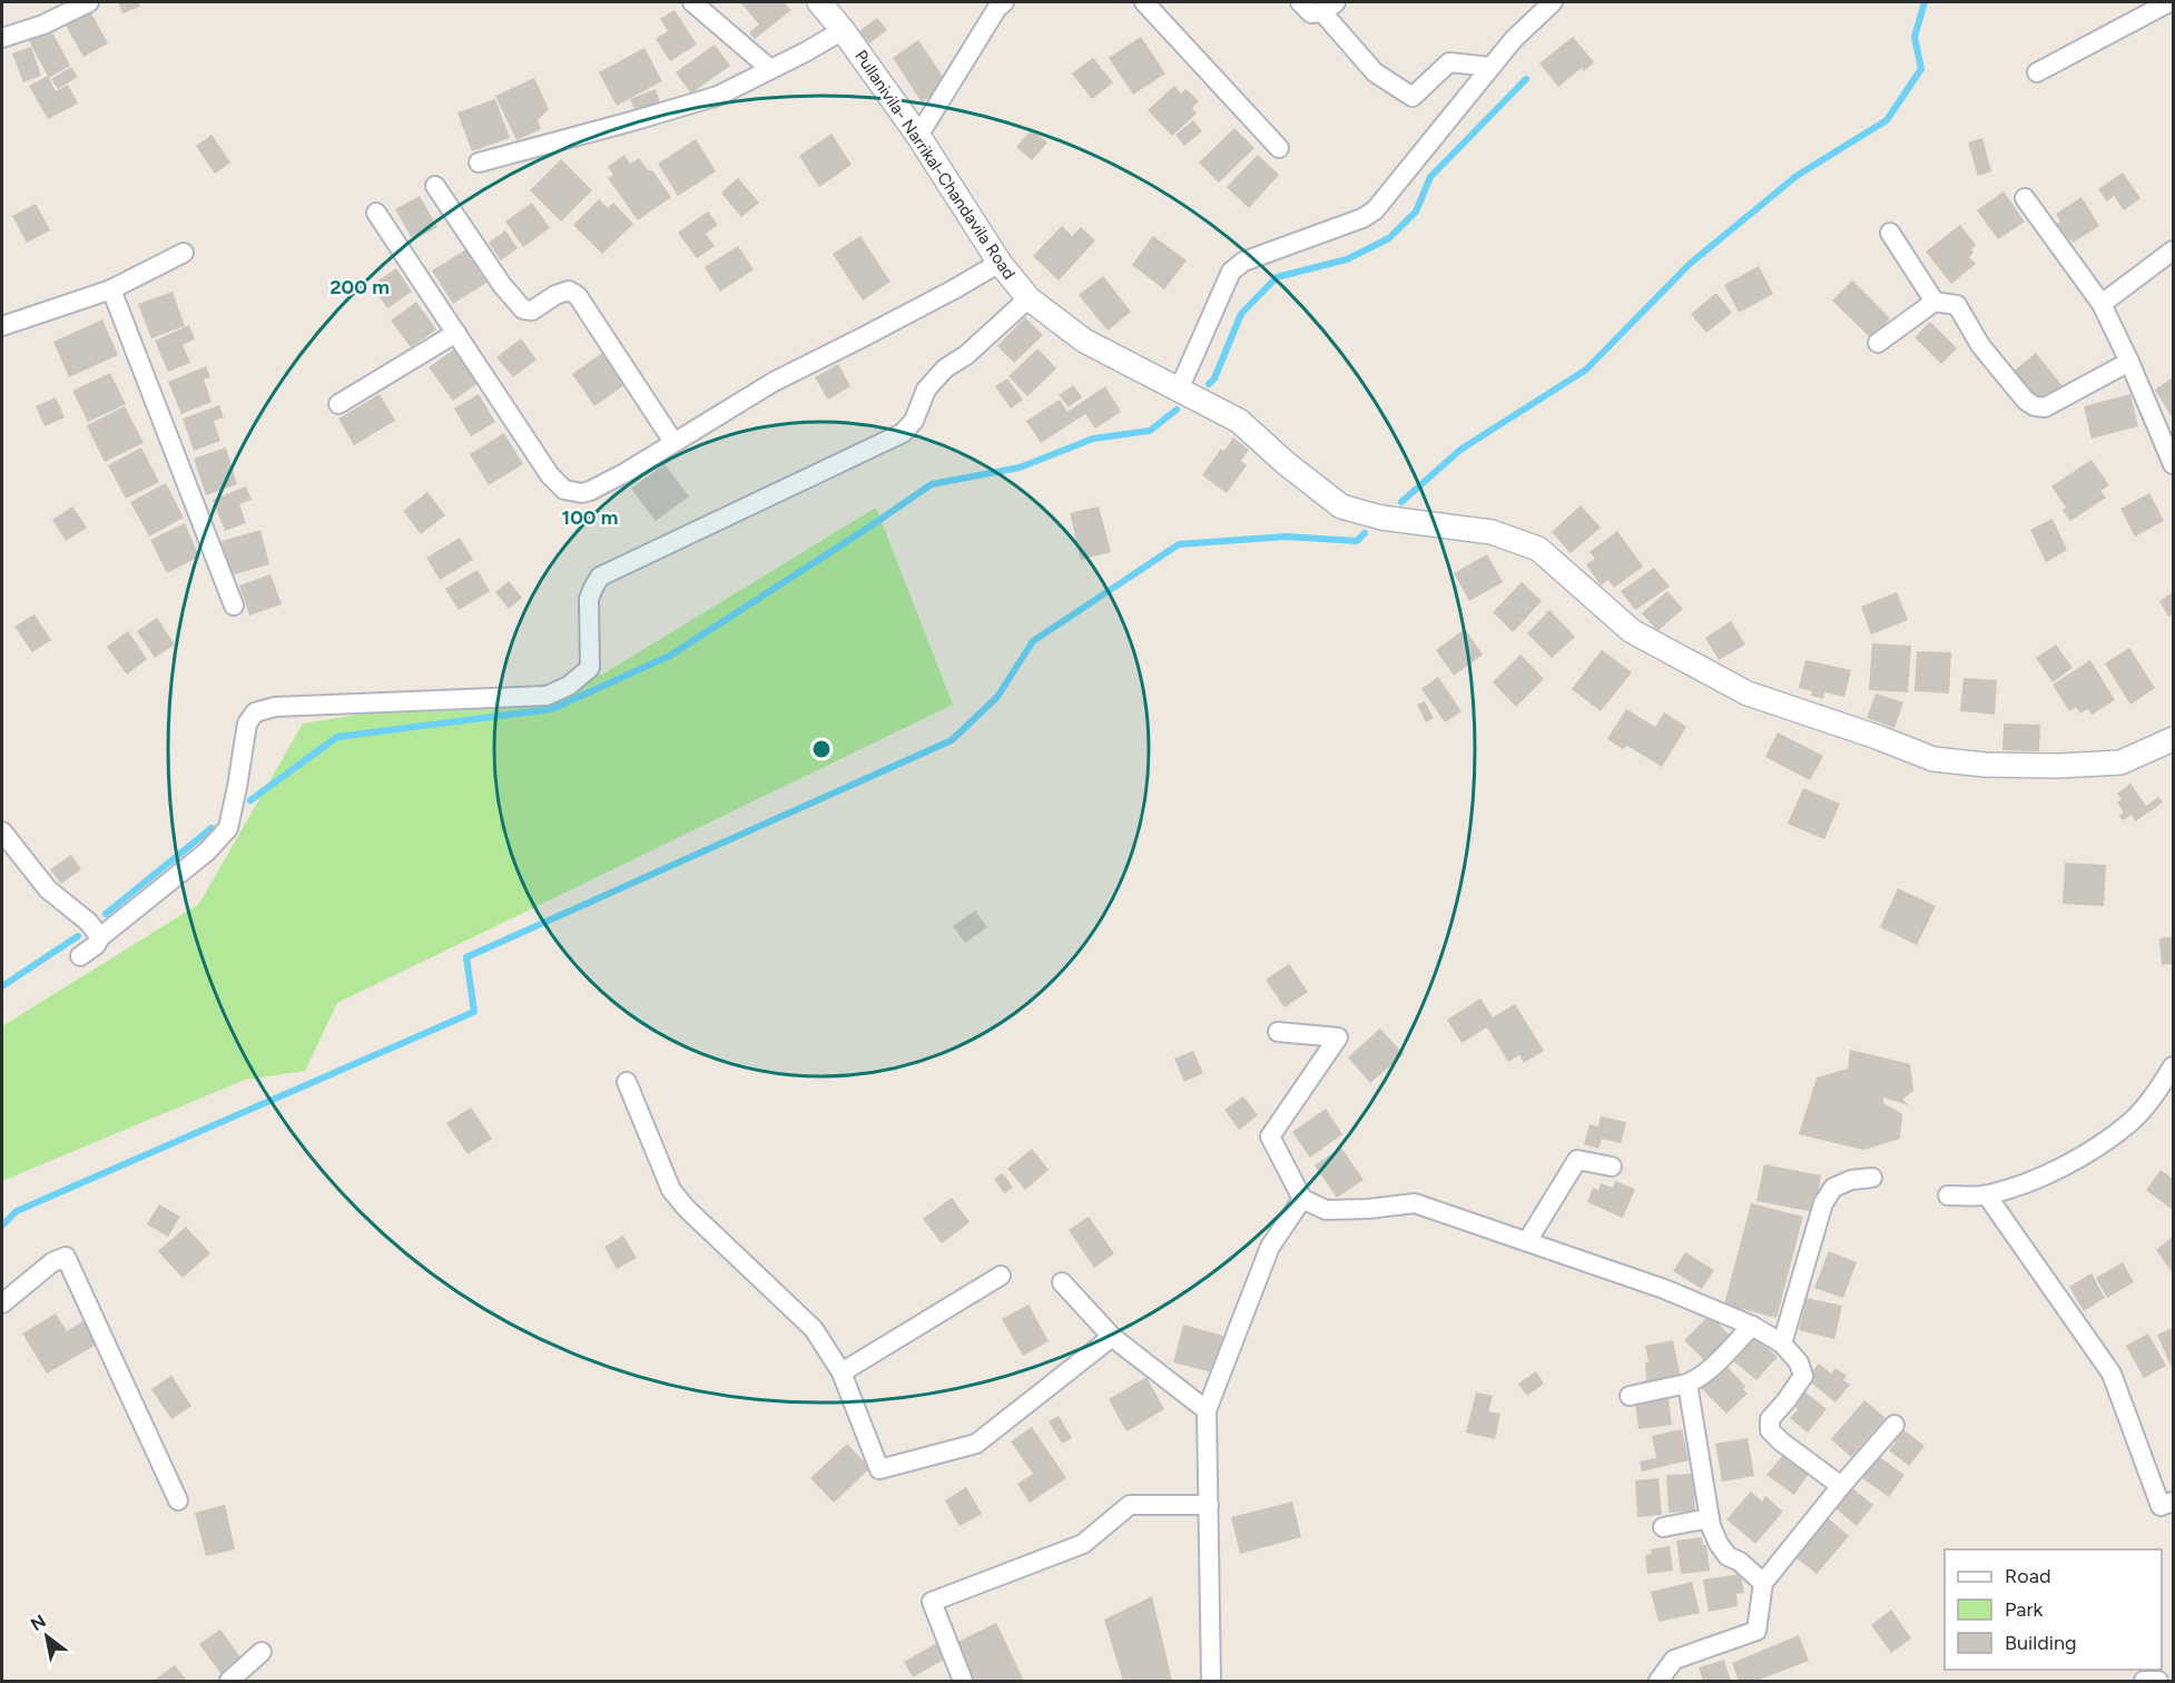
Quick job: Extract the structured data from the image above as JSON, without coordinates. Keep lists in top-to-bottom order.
{
  "streets": {
    "street": ["Pullanivila- Narrikal-Chandavila Road"]
  },
  "legend": ["Road", "Park", "Building"],
  "north": "top left",
  "rings": ["200 m", "100 m"]
}
